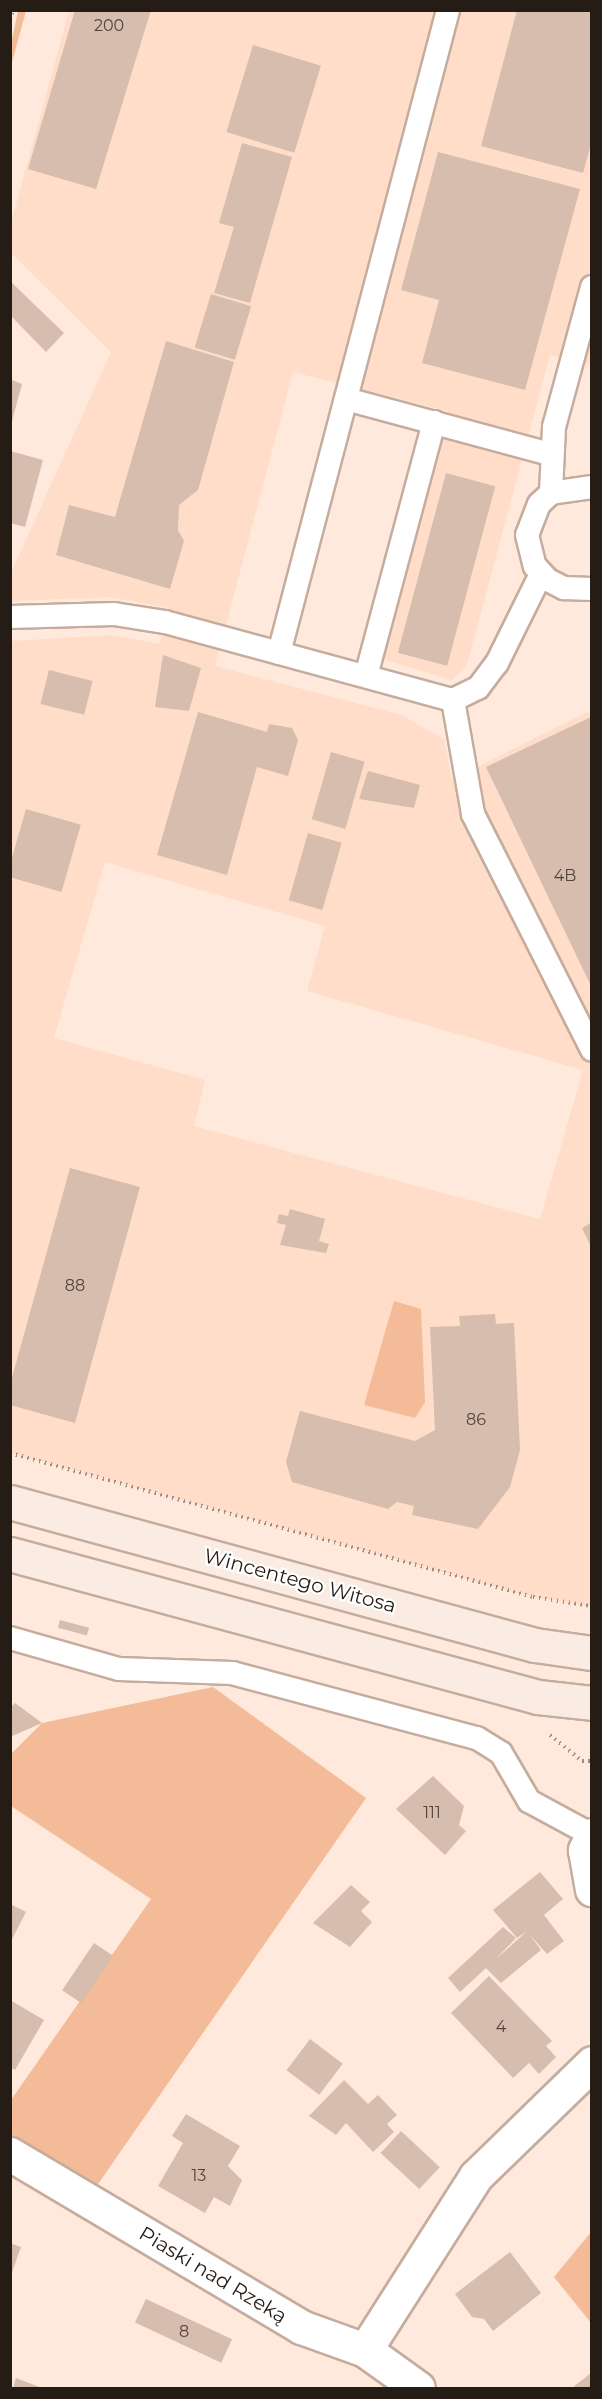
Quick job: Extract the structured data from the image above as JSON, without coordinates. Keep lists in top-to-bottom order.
{
  "streets": {
    "main road": ["Wincentego Witosa"],
    "street": ["Piaski nad Rzeką"]
  },
  "house_numbers": [
    "200",
    "4B",
    "88",
    "86",
    "111",
    "4",
    "13",
    "8"
  ]
}
